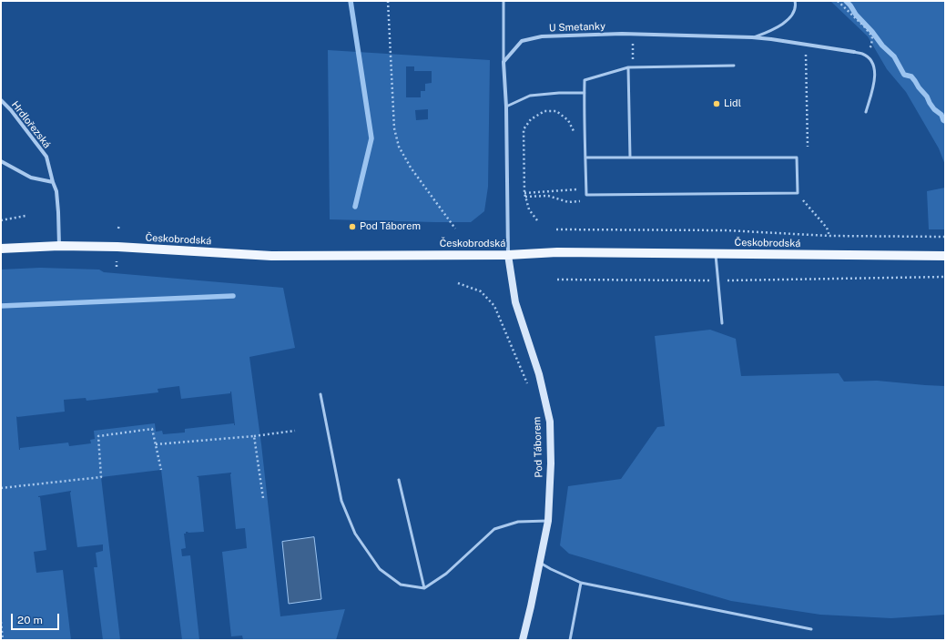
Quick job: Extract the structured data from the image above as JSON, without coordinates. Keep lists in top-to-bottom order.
{
  "streets": {
    "main road": ["Českobrodská", "Pod Táborem"],
    "street": ["U Smetanky", "Hrdlořezská"]
  },
  "crossings": [
    ["Hrdlořezská", "Českobrodská"],
    ["Českobrodská", "Pod Táborem"]
  ],
  "places": ["Lidl", "Pod Táborem"],
  "scale_bar": "20 m"
}
